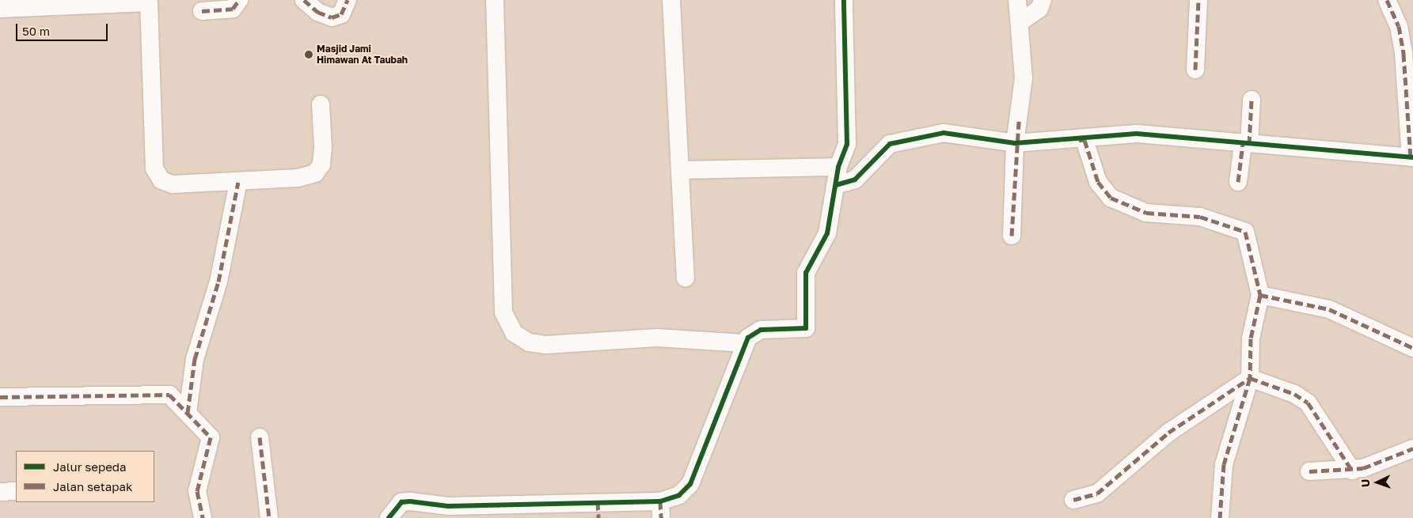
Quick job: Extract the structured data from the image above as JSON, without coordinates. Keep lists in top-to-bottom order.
{
  "places": ["Masjid Jami Himawan At Taubah"],
  "legend": ["Jalur sepeda", "Jalan setapak"],
  "scale_bar": "50 m",
  "north": "left"
}
